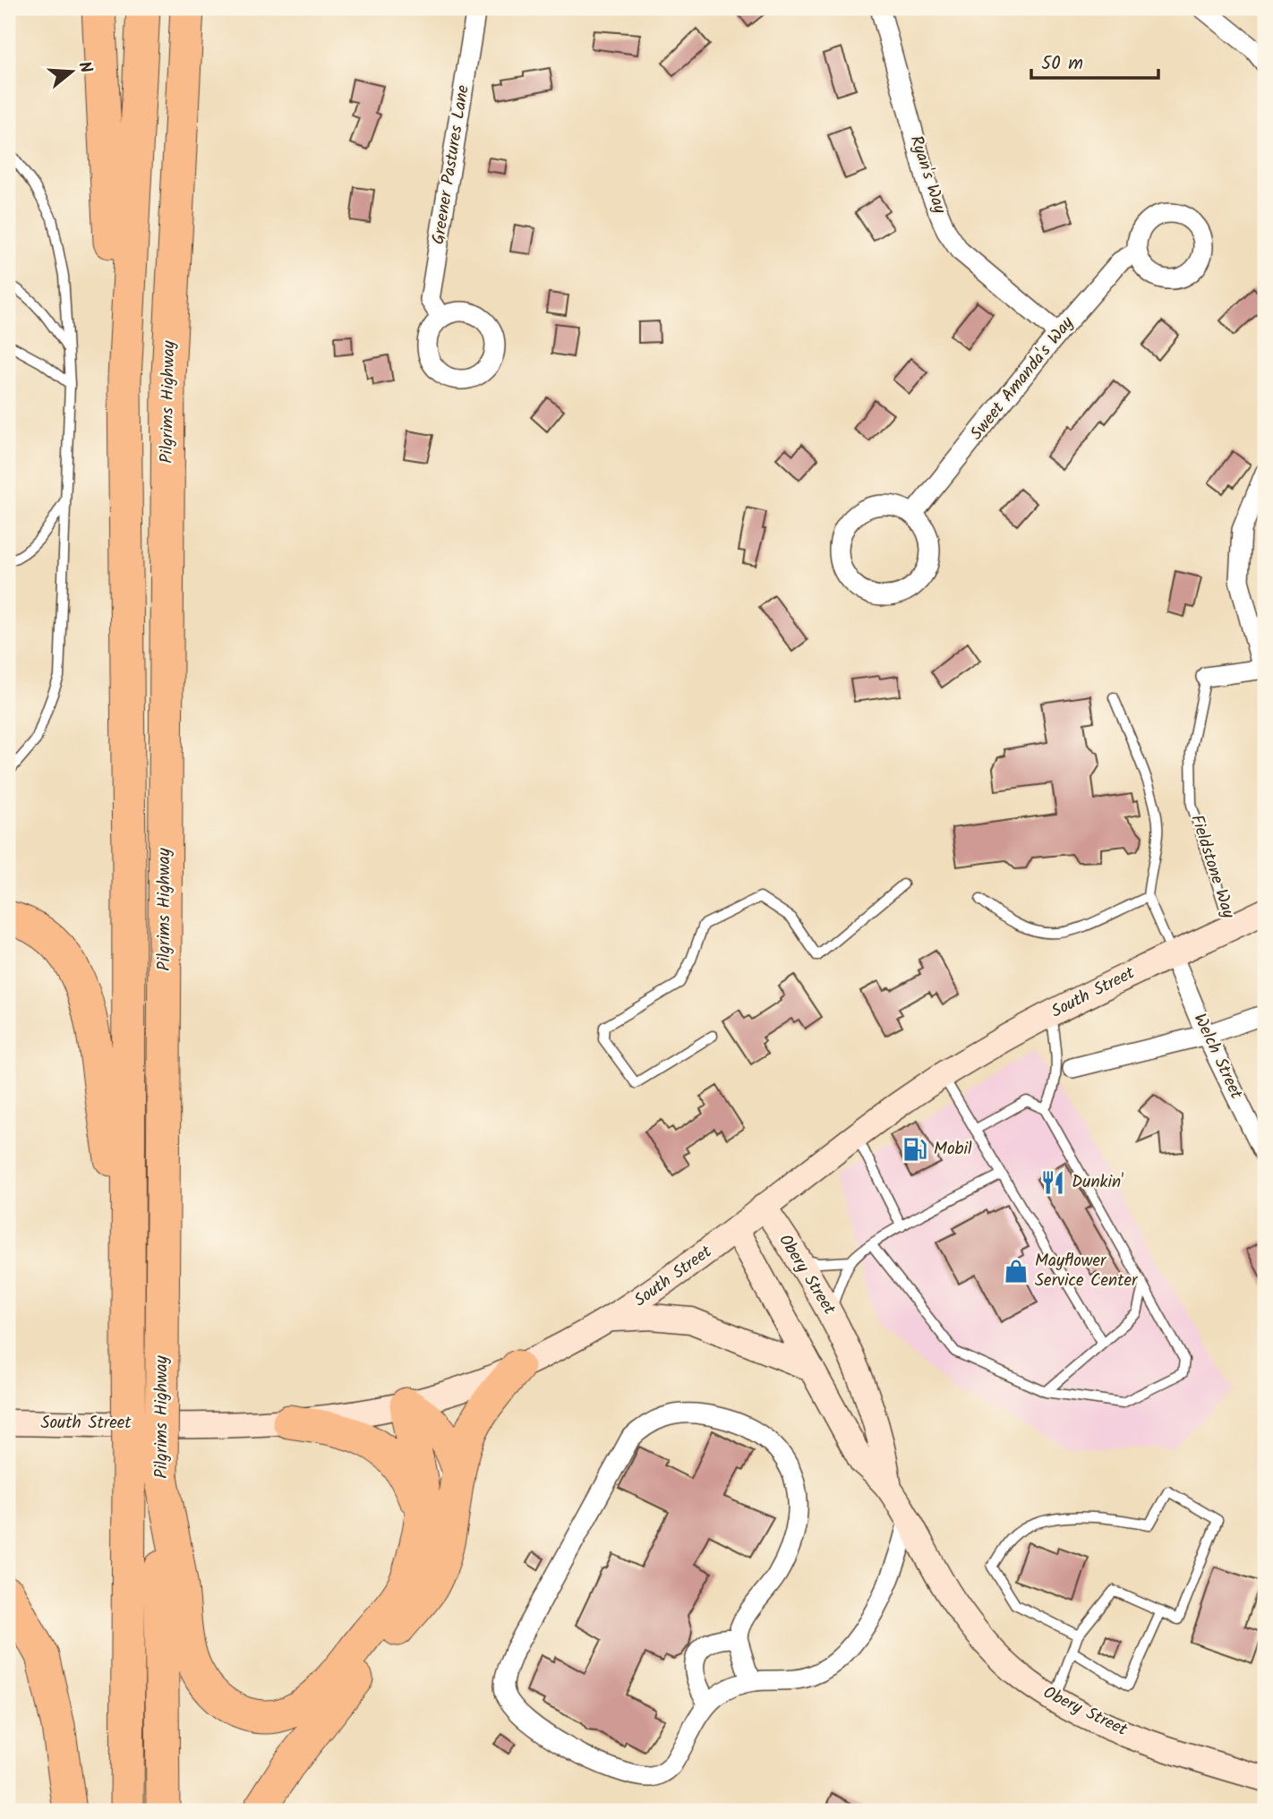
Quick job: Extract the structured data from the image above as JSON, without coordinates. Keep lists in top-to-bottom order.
{
  "streets": {
    "highway": ["Pilgrims Highway"],
    "main road": ["South Street", "Obery Street"],
    "street": [
      "Greener Pastures Lane",
      "Ryan's Way",
      "Sweet Amanda's Way",
      "Fieldstone Way",
      "Welch Street"
    ]
  },
  "crossings": [
    ["Ryan's Way", "Sweet Amanda's Way"],
    ["Fieldstone Way", "South Street"],
    ["South Street", "Welch Street"],
    ["South Street", "Obery Street"]
  ],
  "places": {
    "fuel station": ["Mobil"],
    "restaurant": ["Dunkin'"],
    "shop": ["Mayflower Service Center"]
  },
  "scale_bar": "50 m",
  "north": "right"
}
